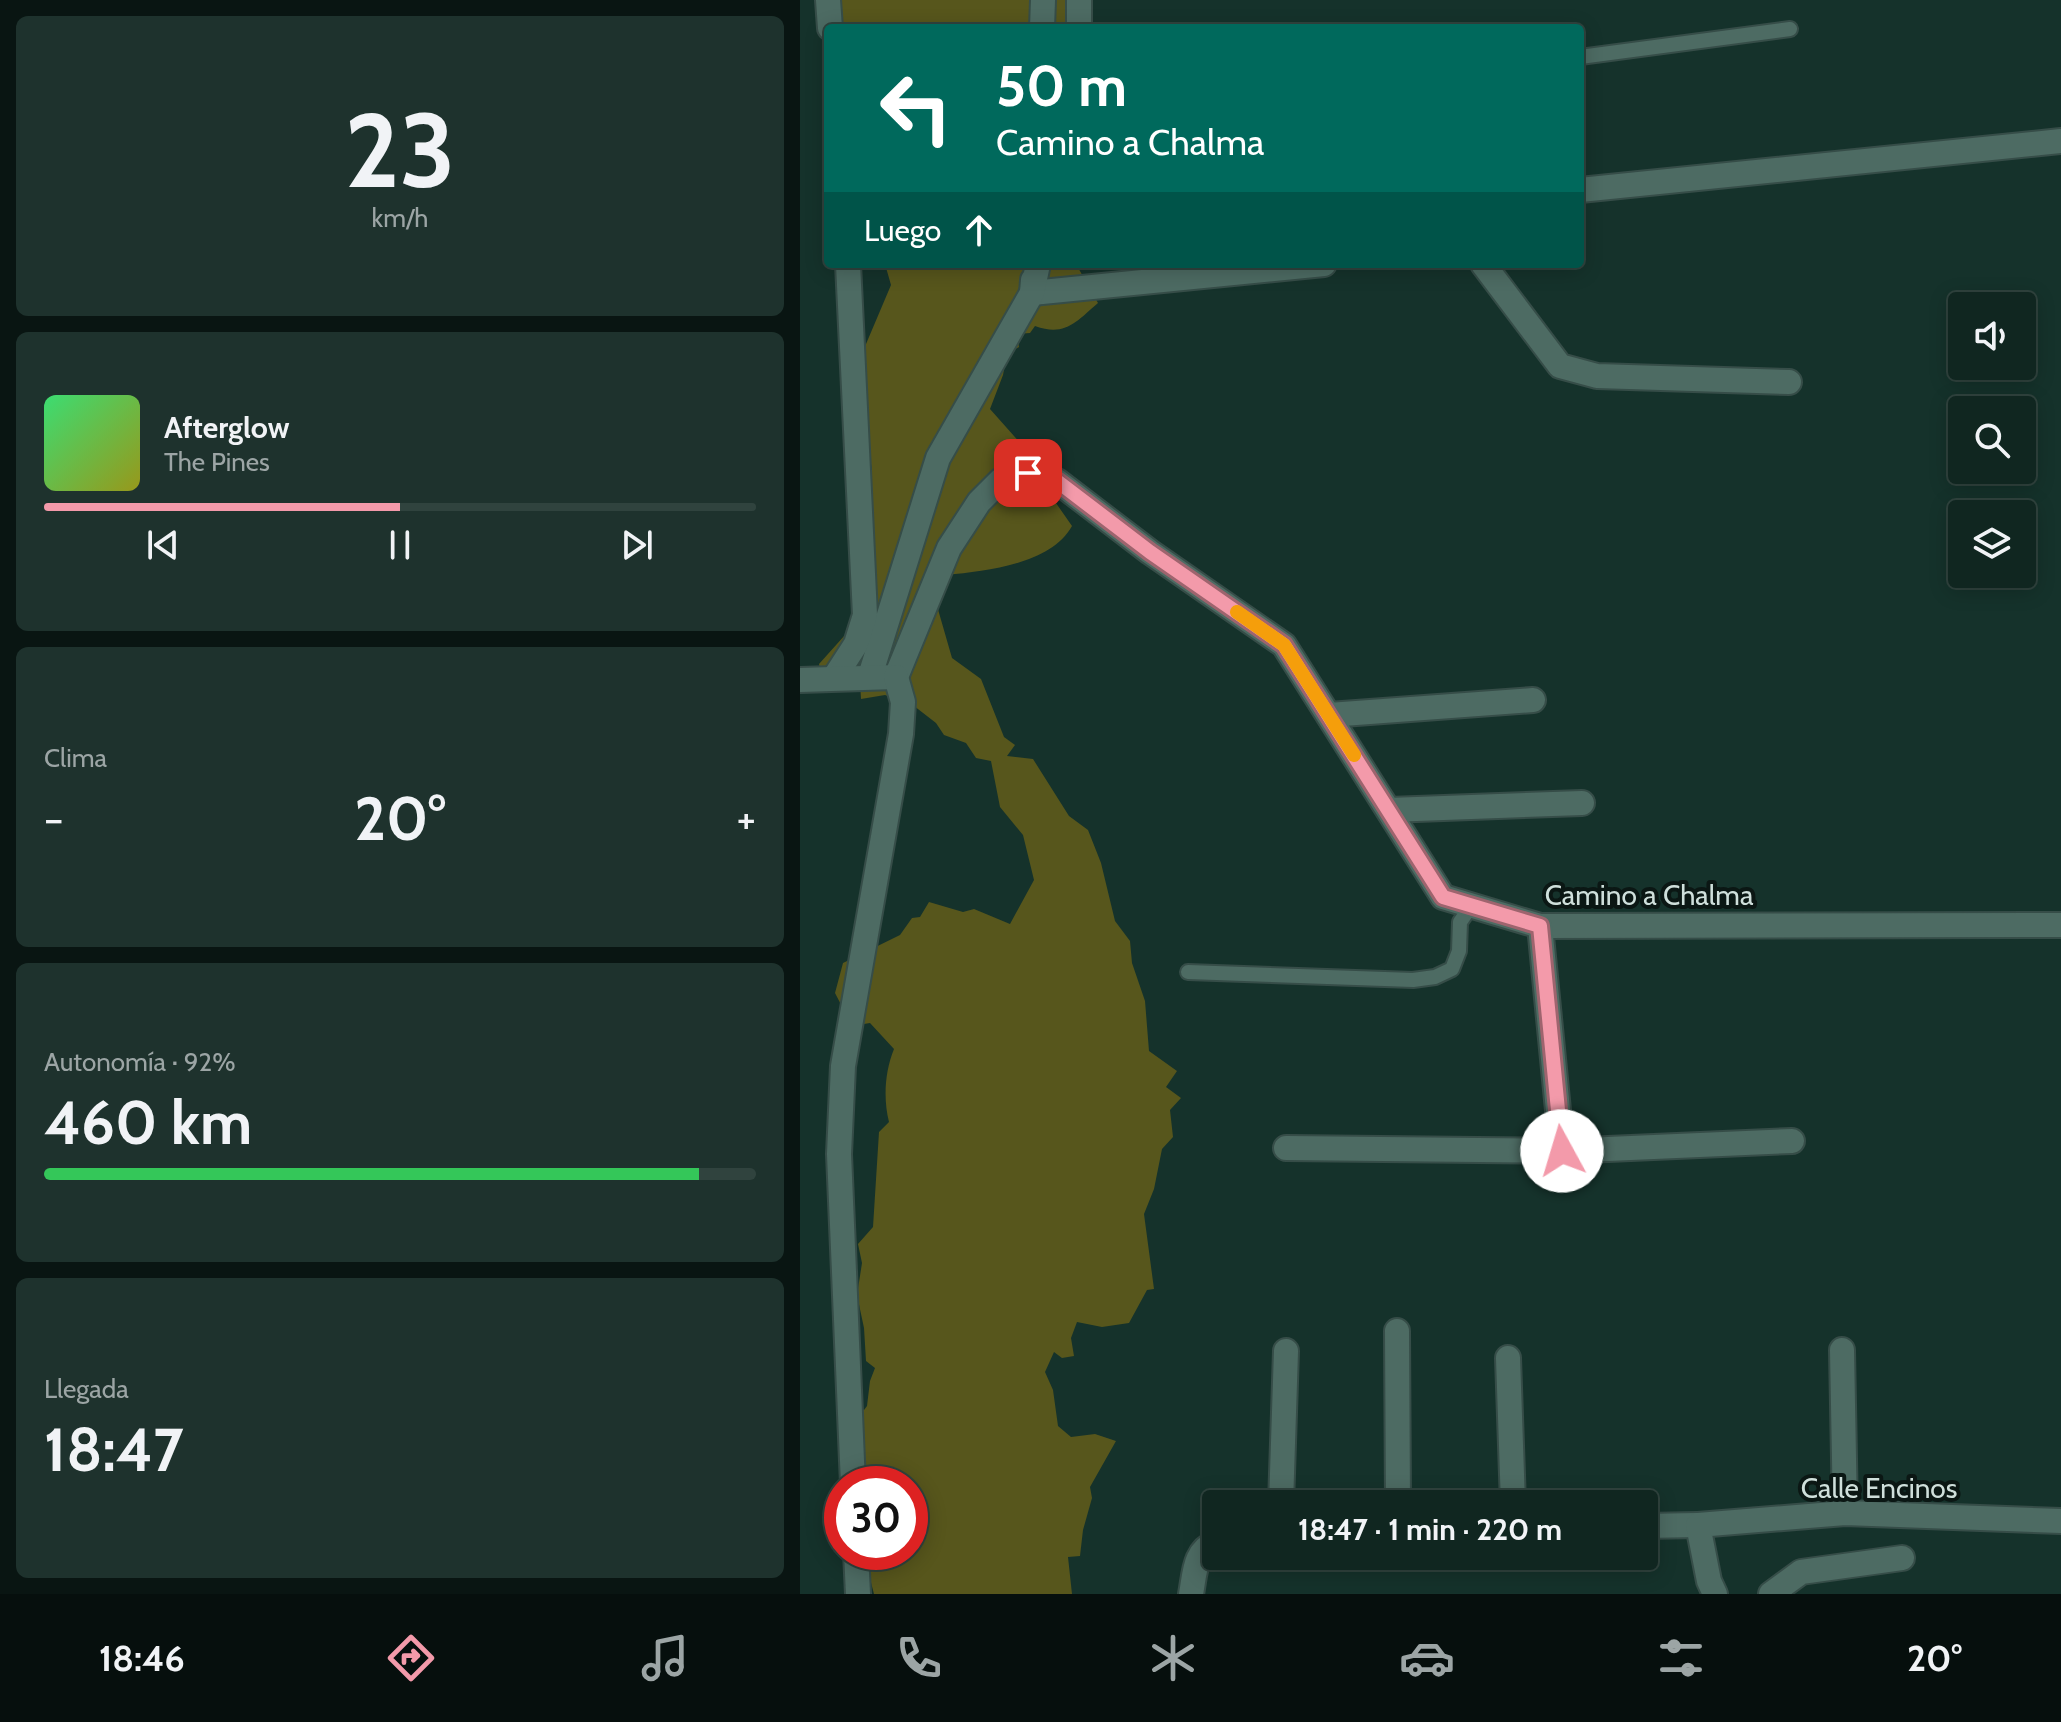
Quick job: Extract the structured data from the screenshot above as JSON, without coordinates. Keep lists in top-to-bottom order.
{
  "streets": {
    "street": ["Camino a Chalma", "Calle Encinos"]
  },
  "page": {
    "tile": [
      ["23", "km/h"],
      "Clima",
      ["Autonomía · 92%", "460 km"],
      ["Llegada", "18:47"]
    ],
    "turn": ["50 m", "Camino a Chalma"],
    "then": "Luego",
    "song": ["Afterglow", "The Pines"],
    "heat": ["−", "20°", "+"],
    "limit": "30",
    "trip": "18:47 · 1 min · 220 m",
    "tabs": ["18:46", "20°"]
  }
}
